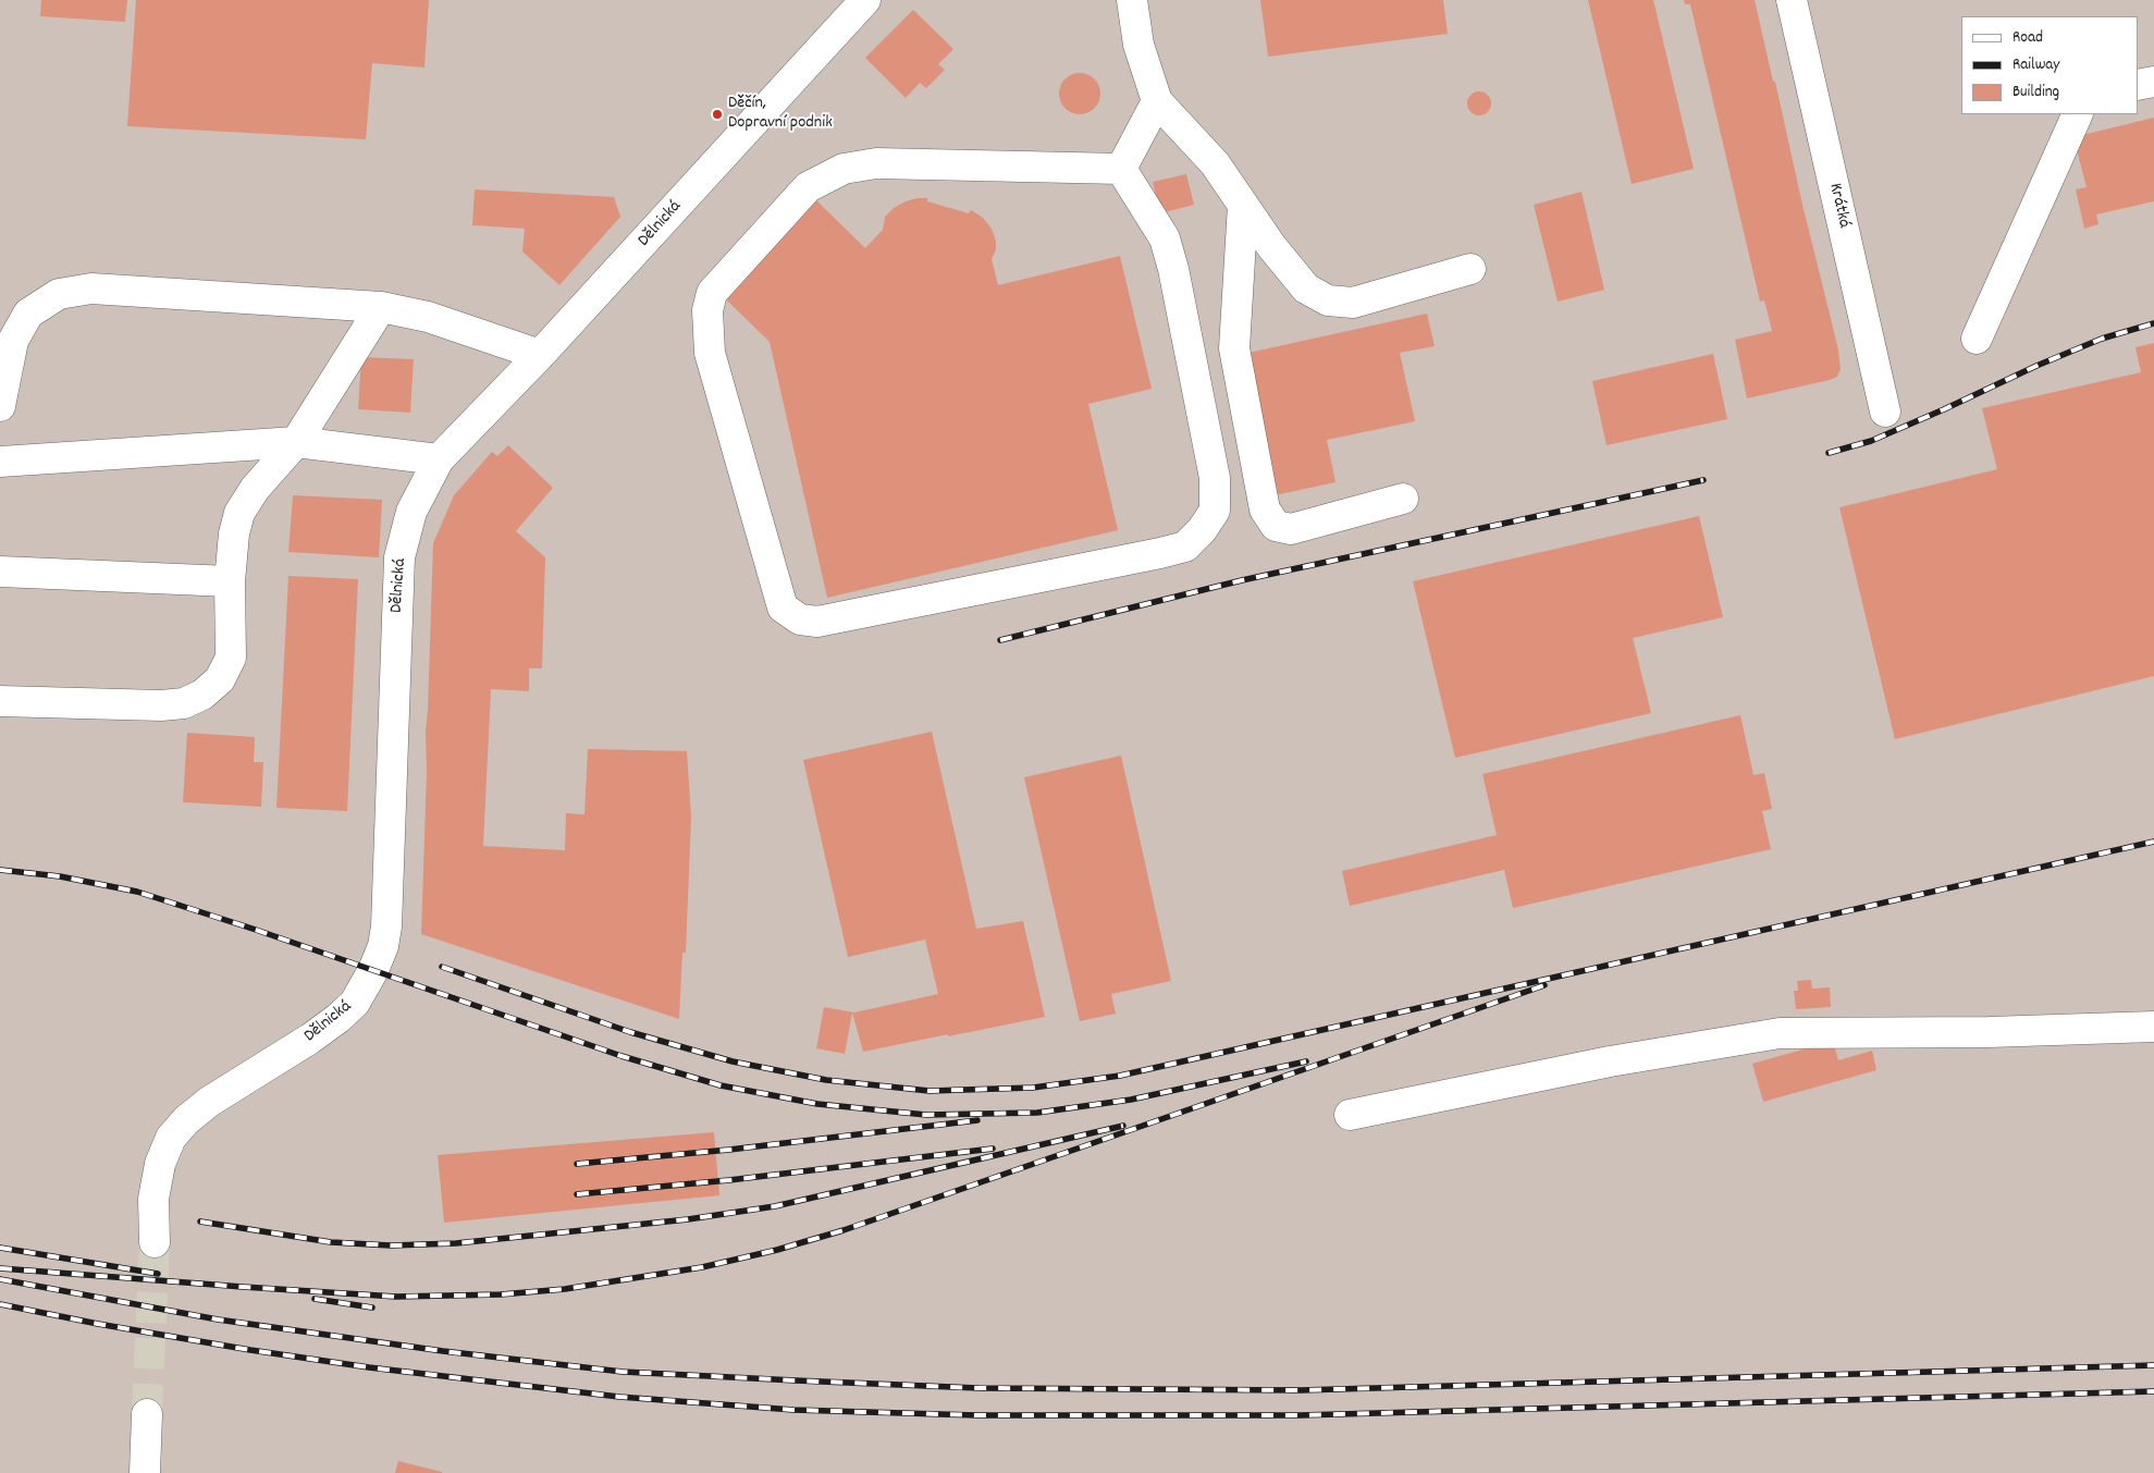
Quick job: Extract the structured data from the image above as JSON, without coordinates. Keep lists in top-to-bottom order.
{
  "streets": {
    "street": ["Krátká", "Dělnická"]
  },
  "places": ["Děčín, Dopravní podnik"],
  "legend": ["Road", "Railway", "Building"]
}
